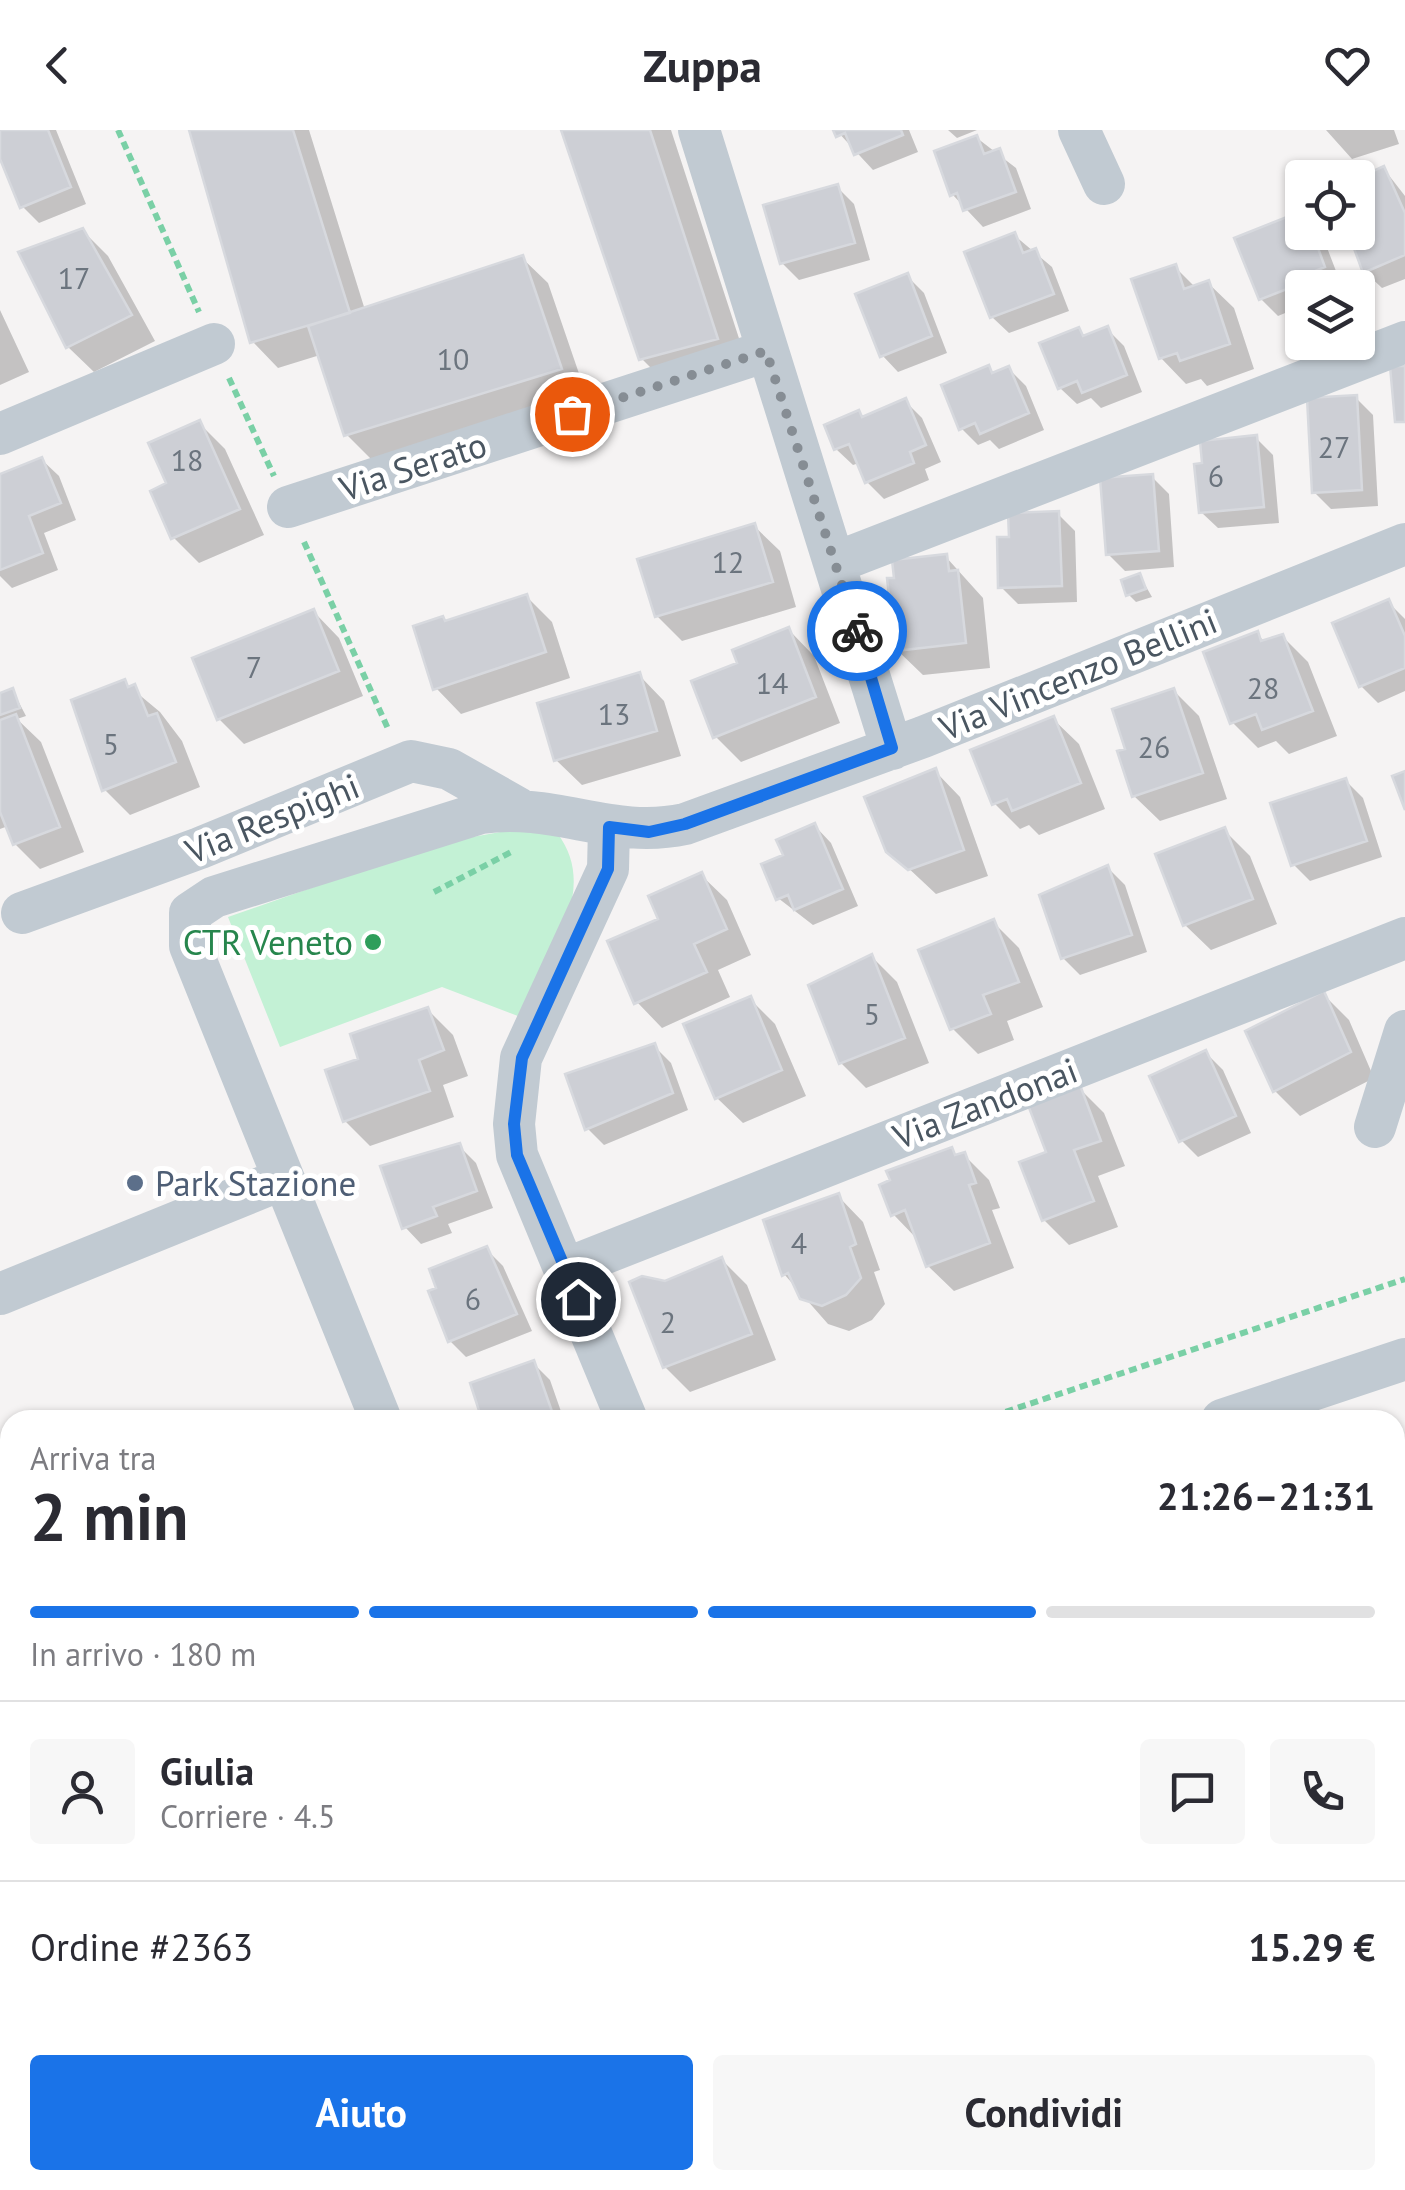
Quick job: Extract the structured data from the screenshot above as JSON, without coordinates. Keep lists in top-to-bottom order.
{
  "streets": {
    "street": [
      "Via Serato",
      "Via Vincenzo Bellini",
      "Via Respighi",
      "Via Zandonai"
    ]
  },
  "crossings": [
    ["Via Serato", "Via Respighi"],
    ["Via Vincenzo Bellini", "Via Respighi"]
  ],
  "places": ["CTR Veneto", "Park Stazione"],
  "house_numbers": [
    "17",
    "10",
    "27",
    "18",
    "6",
    "12",
    "7",
    "14",
    "28",
    "13",
    "5",
    "26",
    "5",
    "4",
    "6",
    "2"
  ],
  "page": {
    "header": "Zuppa",
    "heading": ["2 min", "Arriva tra", "21:26–21:31"],
    "panel": [
      "Giulia",
      "Corriere · 4.5",
      "Ordine #2363",
      "15.29 €"
    ],
    "bar": "In arrivo · 180 m",
    "buttons": ["Aiuto", "Condividi"]
  }
}
